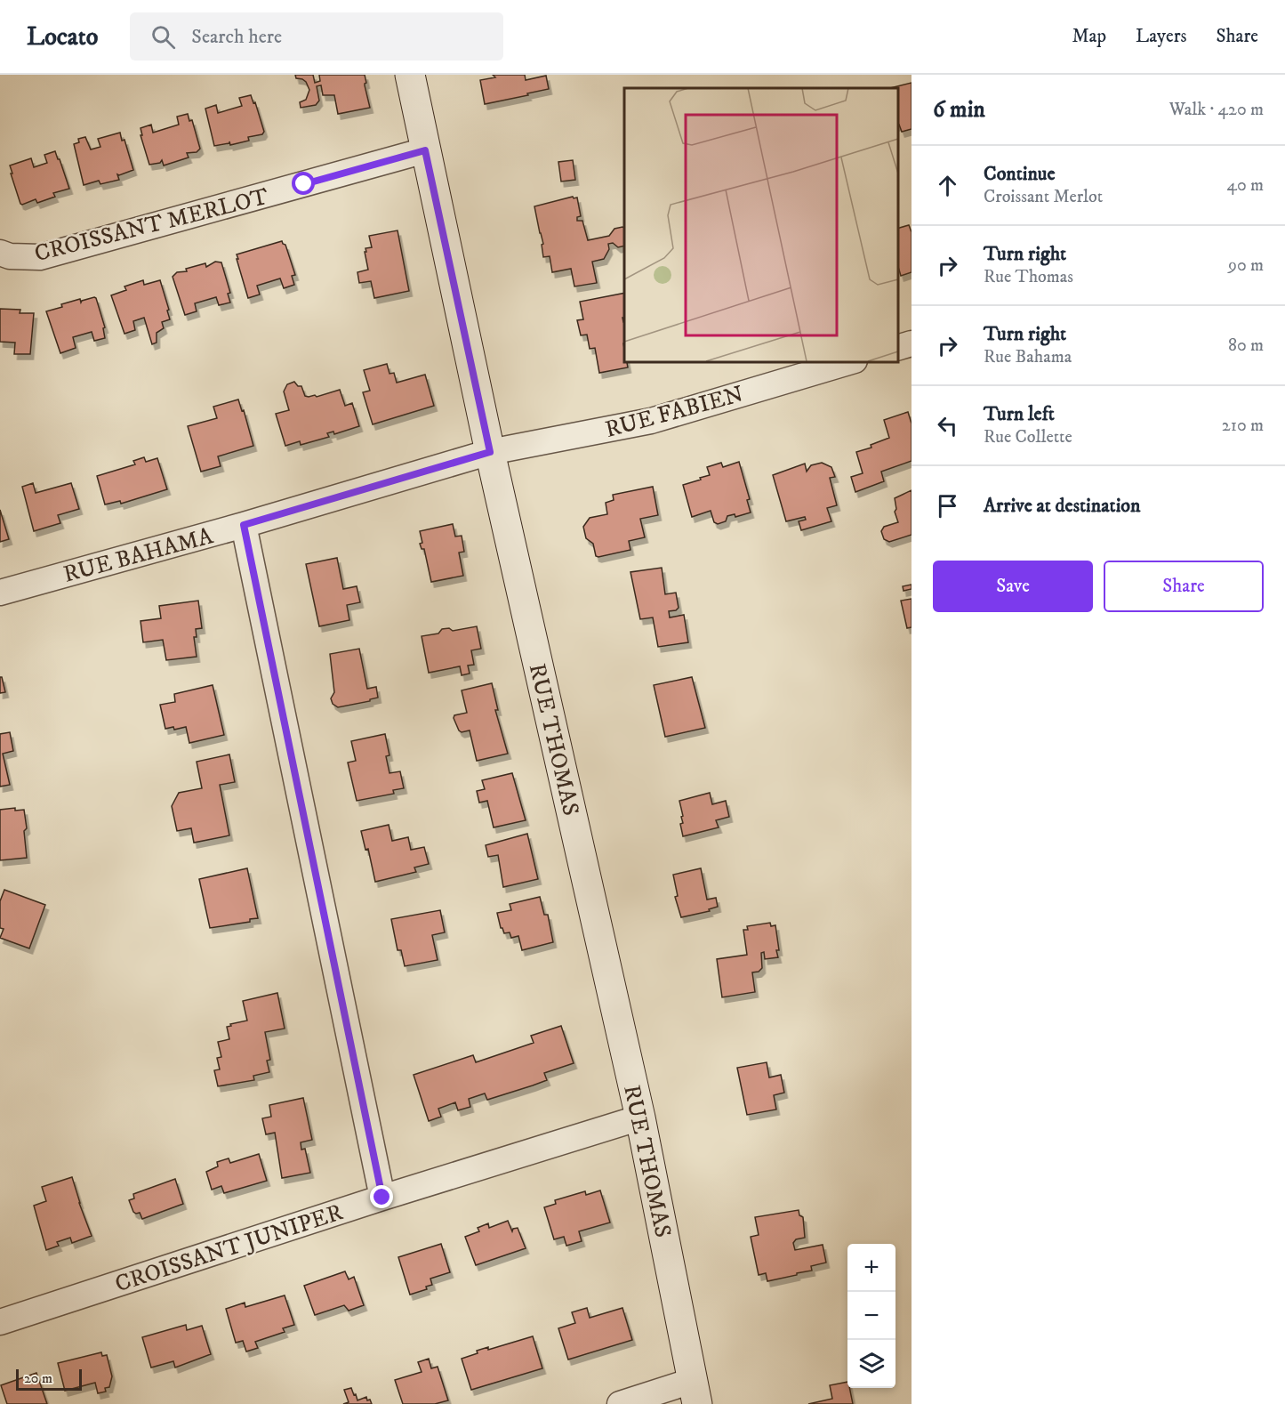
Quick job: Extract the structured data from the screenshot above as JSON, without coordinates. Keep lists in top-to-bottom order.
{
  "streets": {
    "street": [
      "CROISSANT MERLOT",
      "RUE FABIEN",
      "RUE BAHAMA",
      "RUE THOMAS",
      "CROISSANT JUNIPER"
    ]
  },
  "crossings": [
    ["CROISSANT MERLOT", "RUE THOMAS"],
    ["RUE FABIEN", "RUE BAHAMA"],
    ["RUE FABIEN", "RUE THOMAS"],
    ["RUE BAHAMA", "RUE THOMAS"],
    ["RUE THOMAS", "CROISSANT JUNIPER"]
  ],
  "scale_bar": "20 m",
  "page": {
    "header": "Locato",
    "search": "Search here",
    "nav": ["Map", "Layers", "Share"],
    "heading": ["6 min", "Walk · 420 m"],
    "list": [
      ["Continue", "Croissant Merlot", "40 m"],
      ["Turn right", "Rue Thomas", "90 m"],
      ["Turn right", "Rue Bahama", "80 m"],
      ["Turn left", "Rue Collette", "210 m"],
      "Arrive at destination"
    ],
    "buttons": ["Save", "Share"],
    "map_buttons": ["+", "−"],
    "scale": "20 m"
  }
}
